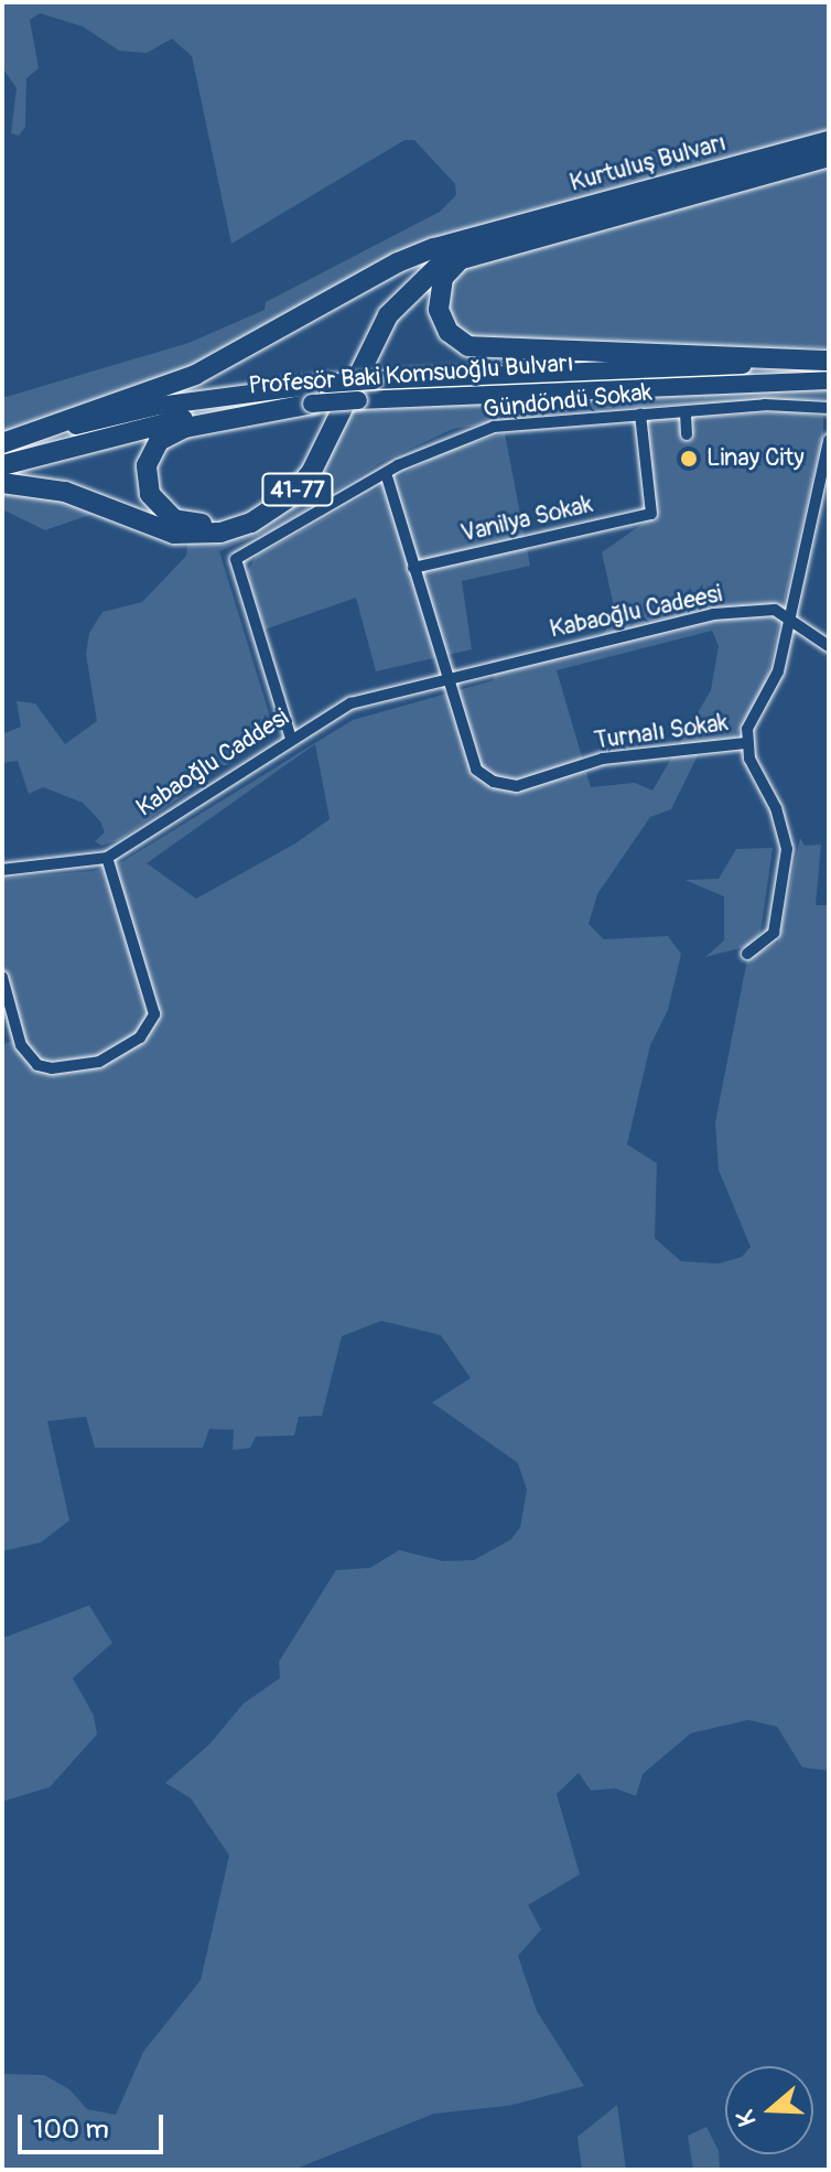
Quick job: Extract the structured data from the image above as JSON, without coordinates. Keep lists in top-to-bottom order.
{
  "streets": {
    "highway": ["Kurtuluş Bulvarı", "Profesör Baki Komsuoğlu Bulvarı", "41-77"],
    "street": [
      "Gündöndü Sokak",
      "Vanilya Sokak",
      "Kabaoğlu Cadeesi",
      "Turnalı Sokak",
      "Kabaoğlu Caddesi"
    ]
  },
  "crossings": [
    ["Kurtuluş Bulvarı", "41-77"],
    ["Profesör Baki Komsuoğlu Bulvarı", "41-77"],
    ["Gündöndü Sokak", "Vanilya Sokak"],
    ["Gündöndü Sokak", "Turnalı Sokak"],
    ["Gündöndü Sokak", "Kabaoğlu Caddesi"],
    ["Vanilya Sokak", "Turnalı Sokak"],
    ["Kabaoğlu Cadeesi", "Turnalı Sokak"],
    ["Kabaoğlu Cadeesi", "Kabaoğlu Caddesi"],
    ["Turnalı Sokak", "Kabaoğlu Caddesi"]
  ],
  "places": ["Linay City"],
  "scale_bar": "100 m",
  "north": "left"
}
